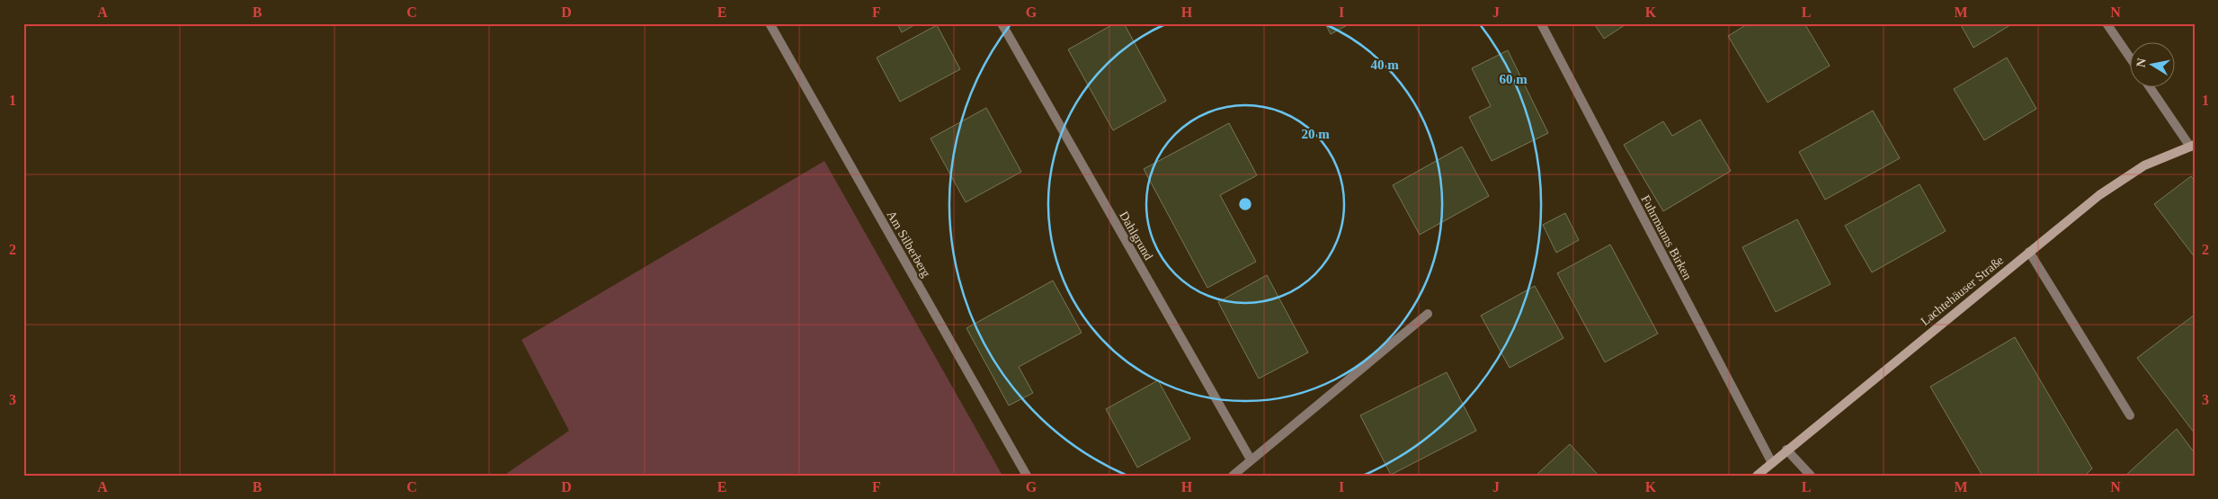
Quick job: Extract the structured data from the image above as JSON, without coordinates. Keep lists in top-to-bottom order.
{
  "streets": {
    "street": [
      "Dahlgrund",
      "Fuhrmanns Birken",
      "Am Silberberg",
      "Lachtehäuser Straße"
    ]
  },
  "crossings": [
    ["Fuhrmanns Birken", "Lachtehäuser Straße"]
  ],
  "north": "left",
  "grid": {
    "columns": [
      "A",
      "B",
      "C",
      "D",
      "E",
      "F",
      "G",
      "H",
      "I",
      "J",
      "K",
      "L",
      "M",
      "N"
    ],
    "rows": ["1", "2", "3"]
  },
  "rings": ["40 m", "60 m", "20 m"]
}
